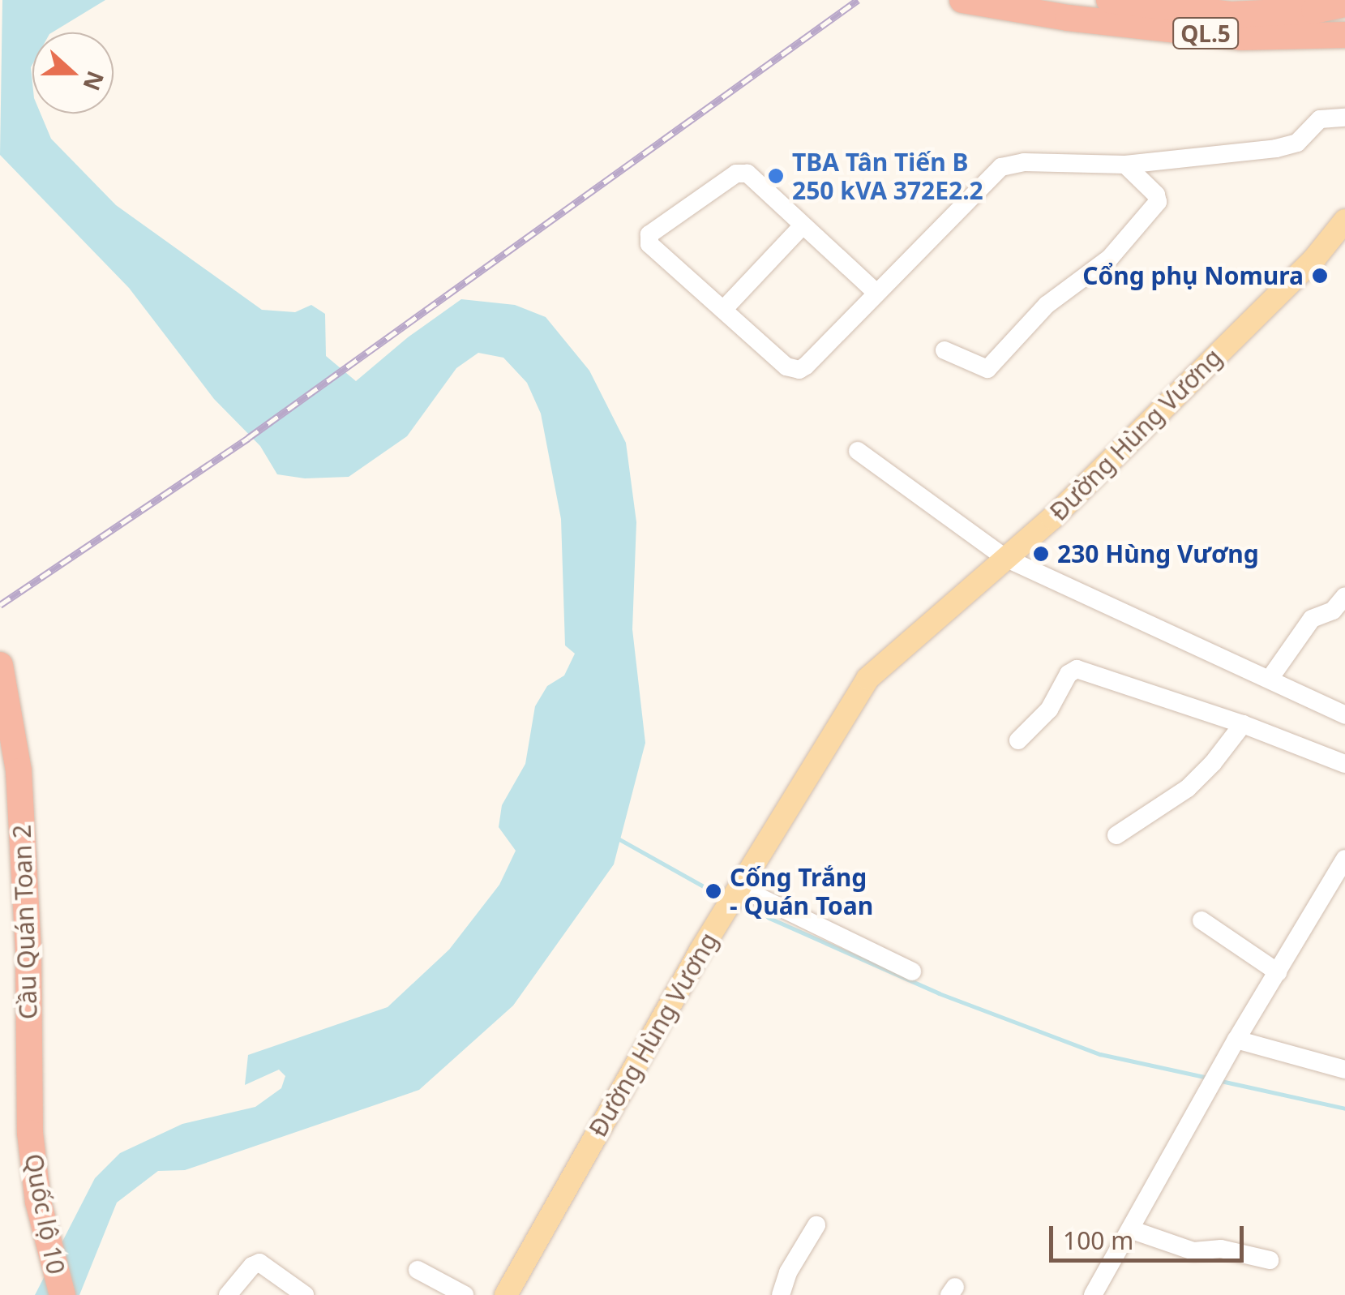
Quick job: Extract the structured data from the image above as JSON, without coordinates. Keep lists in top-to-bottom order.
{
  "streets": {
    "highway": ["QL.5", "Cầu Quán Toan 2", "Quốc lộ 10"],
    "main road": ["Đường Hùng Vương"]
  },
  "crossings": [
    ["Cầu Quán Toan 2", "Quốc lộ 10"]
  ],
  "places": [
    "TBA Tân Tiến B 250 kVA 372E2.2",
    "Cổng phụ Nomura",
    "230 Hùng Vương",
    "Cống Trắng - Quán Toan"
  ],
  "scale_bar": "100 m",
  "north": "right"
}
